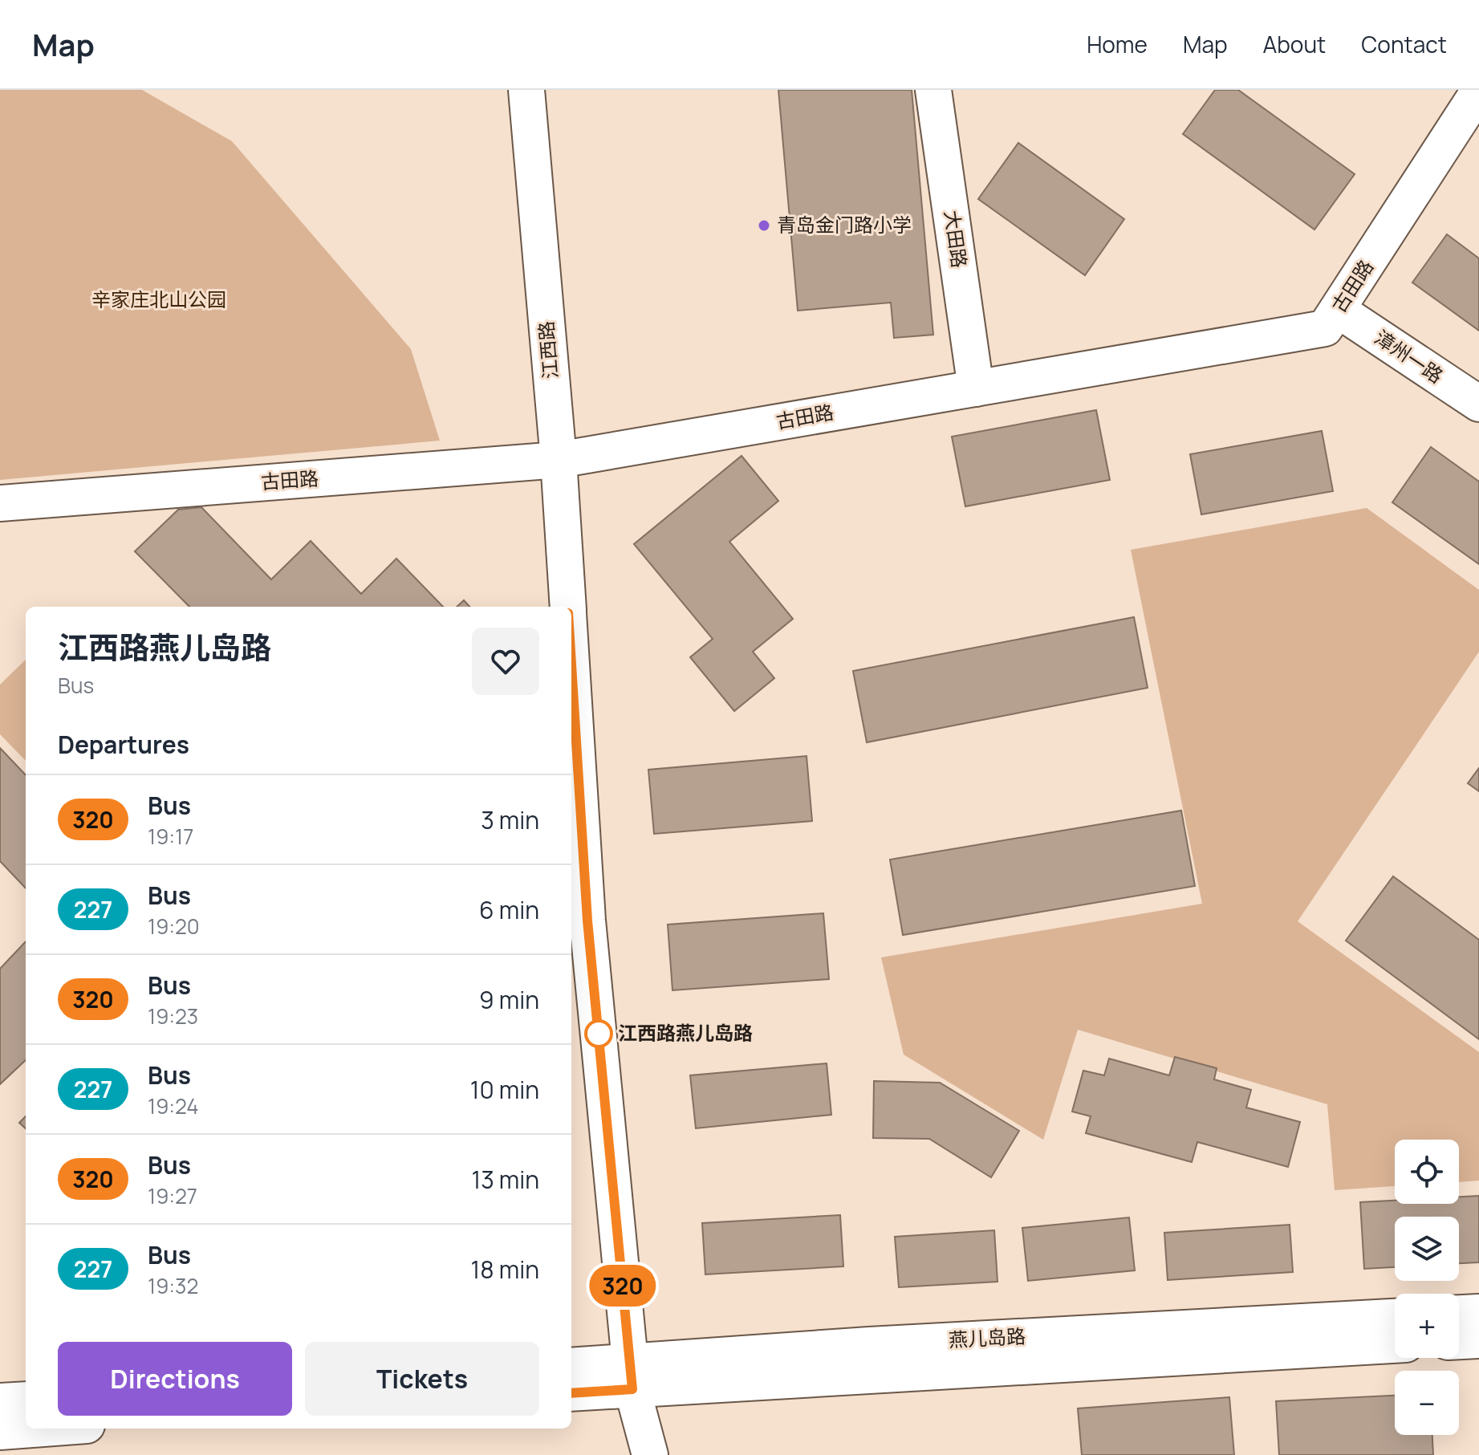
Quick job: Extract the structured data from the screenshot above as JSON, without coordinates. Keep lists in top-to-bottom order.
{
  "streets": {
    "main road": [
      "大田路",
      "古田路",
      "江西路",
      "漳州一路",
      "燕儿岛路"
    ]
  },
  "crossings": [
    ["大田路", "古田路"],
    ["古田路", "江西路"],
    ["古田路", "漳州一路"],
    ["江西路", "燕儿岛路"]
  ],
  "parks": ["辛家庄北山公园"],
  "places": ["青岛金门路小学", "江西路燕儿岛路"],
  "lines": ["bus line 320"],
  "page": {
    "header": "Map",
    "nav": [
      "Home",
      "Map",
      "About",
      "Contact"
    ],
    "on_map": "320",
    "heading": [
      ["江西路燕儿岛路", "Bus"],
      "Departures"
    ],
    "list": [
      {
        "mark": "320",
        "name": "Bus",
        "note": "19:17",
        "value": "3 min"
      },
      {
        "mark": "227",
        "name": "Bus",
        "note": "19:20",
        "value": "6 min"
      },
      {
        "mark": "320",
        "name": "Bus",
        "note": "19:23",
        "value": "9 min"
      },
      {
        "mark": "227",
        "name": "Bus",
        "note": "19:24",
        "value": "10 min"
      },
      {
        "mark": "320",
        "name": "Bus",
        "note": "19:27",
        "value": "13 min"
      },
      {
        "mark": "227",
        "name": "Bus",
        "note": "19:32",
        "value": "18 min"
      }
    ],
    "map_buttons": ["+", "−"],
    "buttons": ["Directions", "Tickets"]
  }
}
